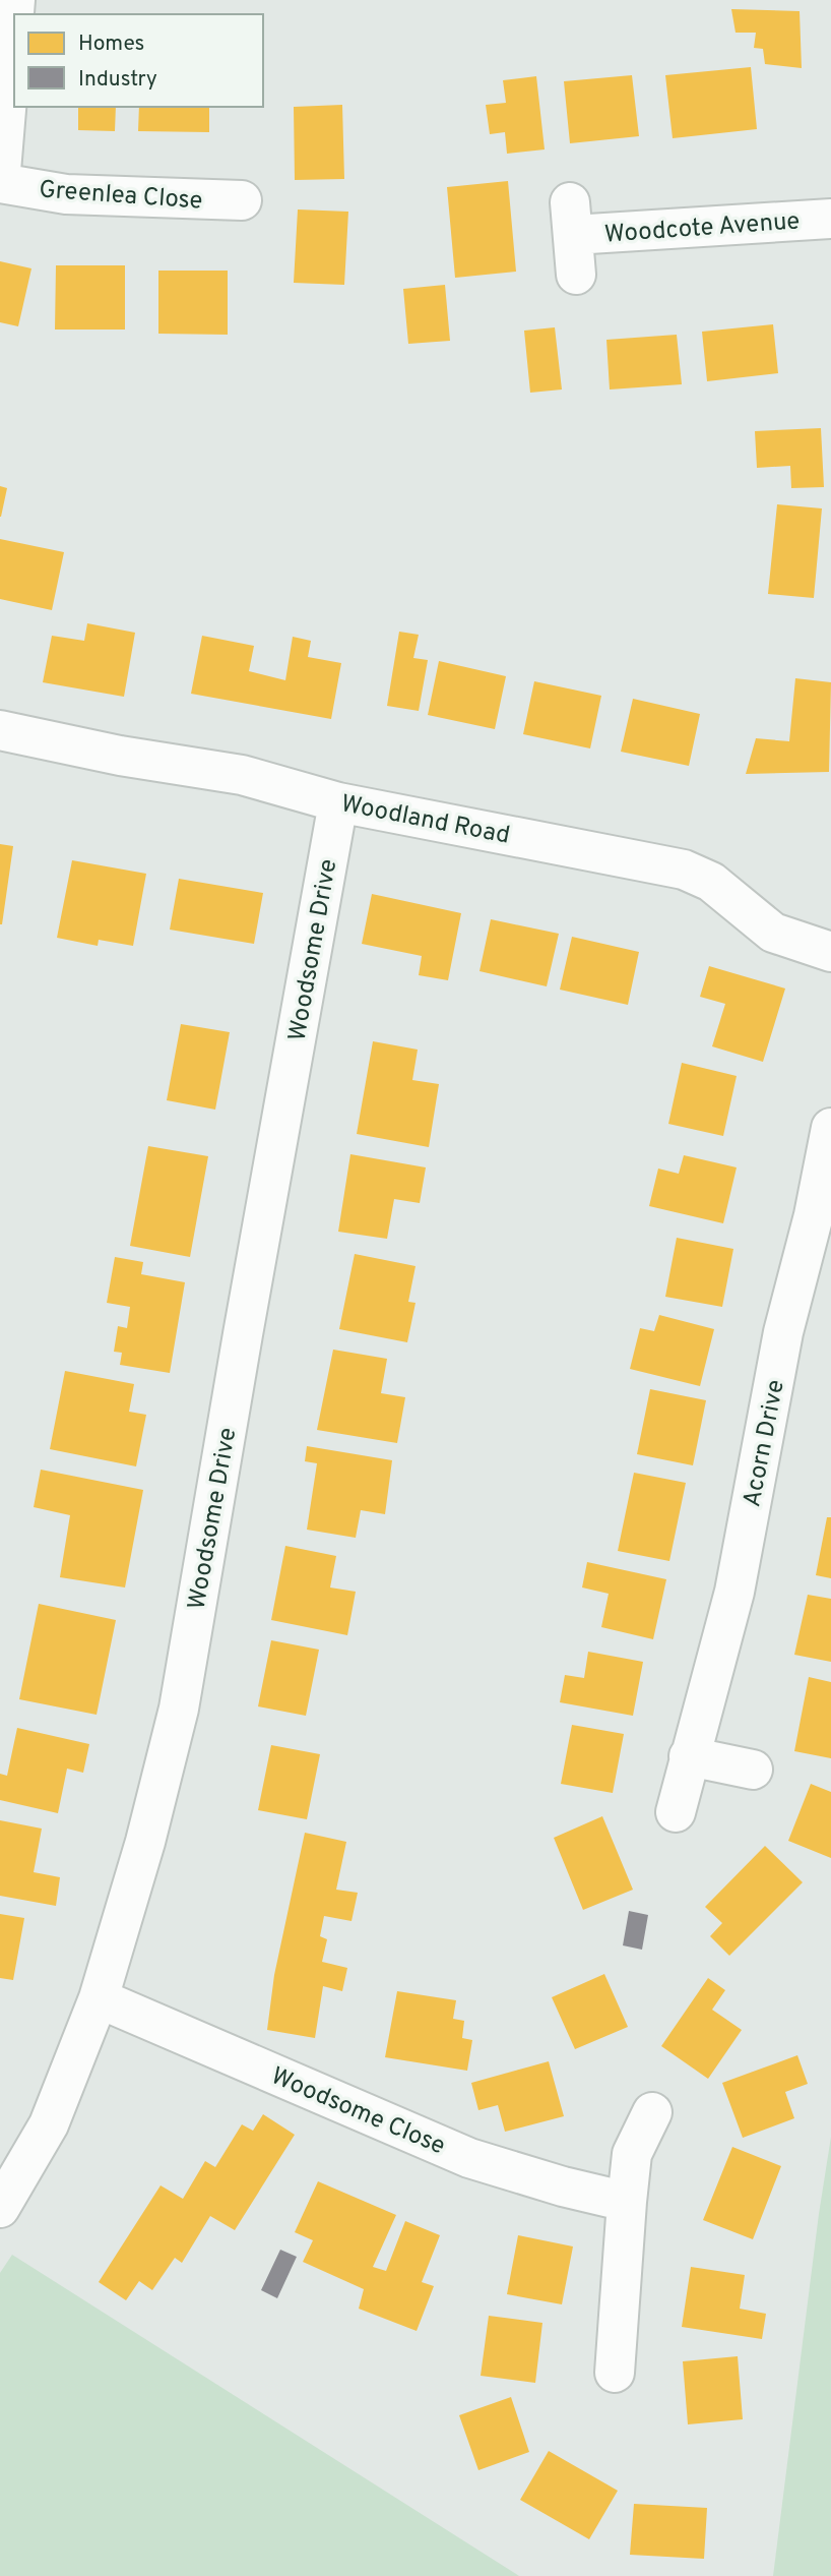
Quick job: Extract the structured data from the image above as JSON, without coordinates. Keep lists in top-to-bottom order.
{
  "streets": {
    "street": [
      "Greenlea Close",
      "Woodcote Avenue",
      "Woodland Road",
      "Woodsome Drive",
      "Acorn Drive",
      "Woodsome Close"
    ]
  },
  "crossings": [
    ["Woodland Road", "Woodsome Drive"],
    ["Woodsome Drive", "Woodsome Close"]
  ],
  "legend": ["Homes", "Industry"]
}
